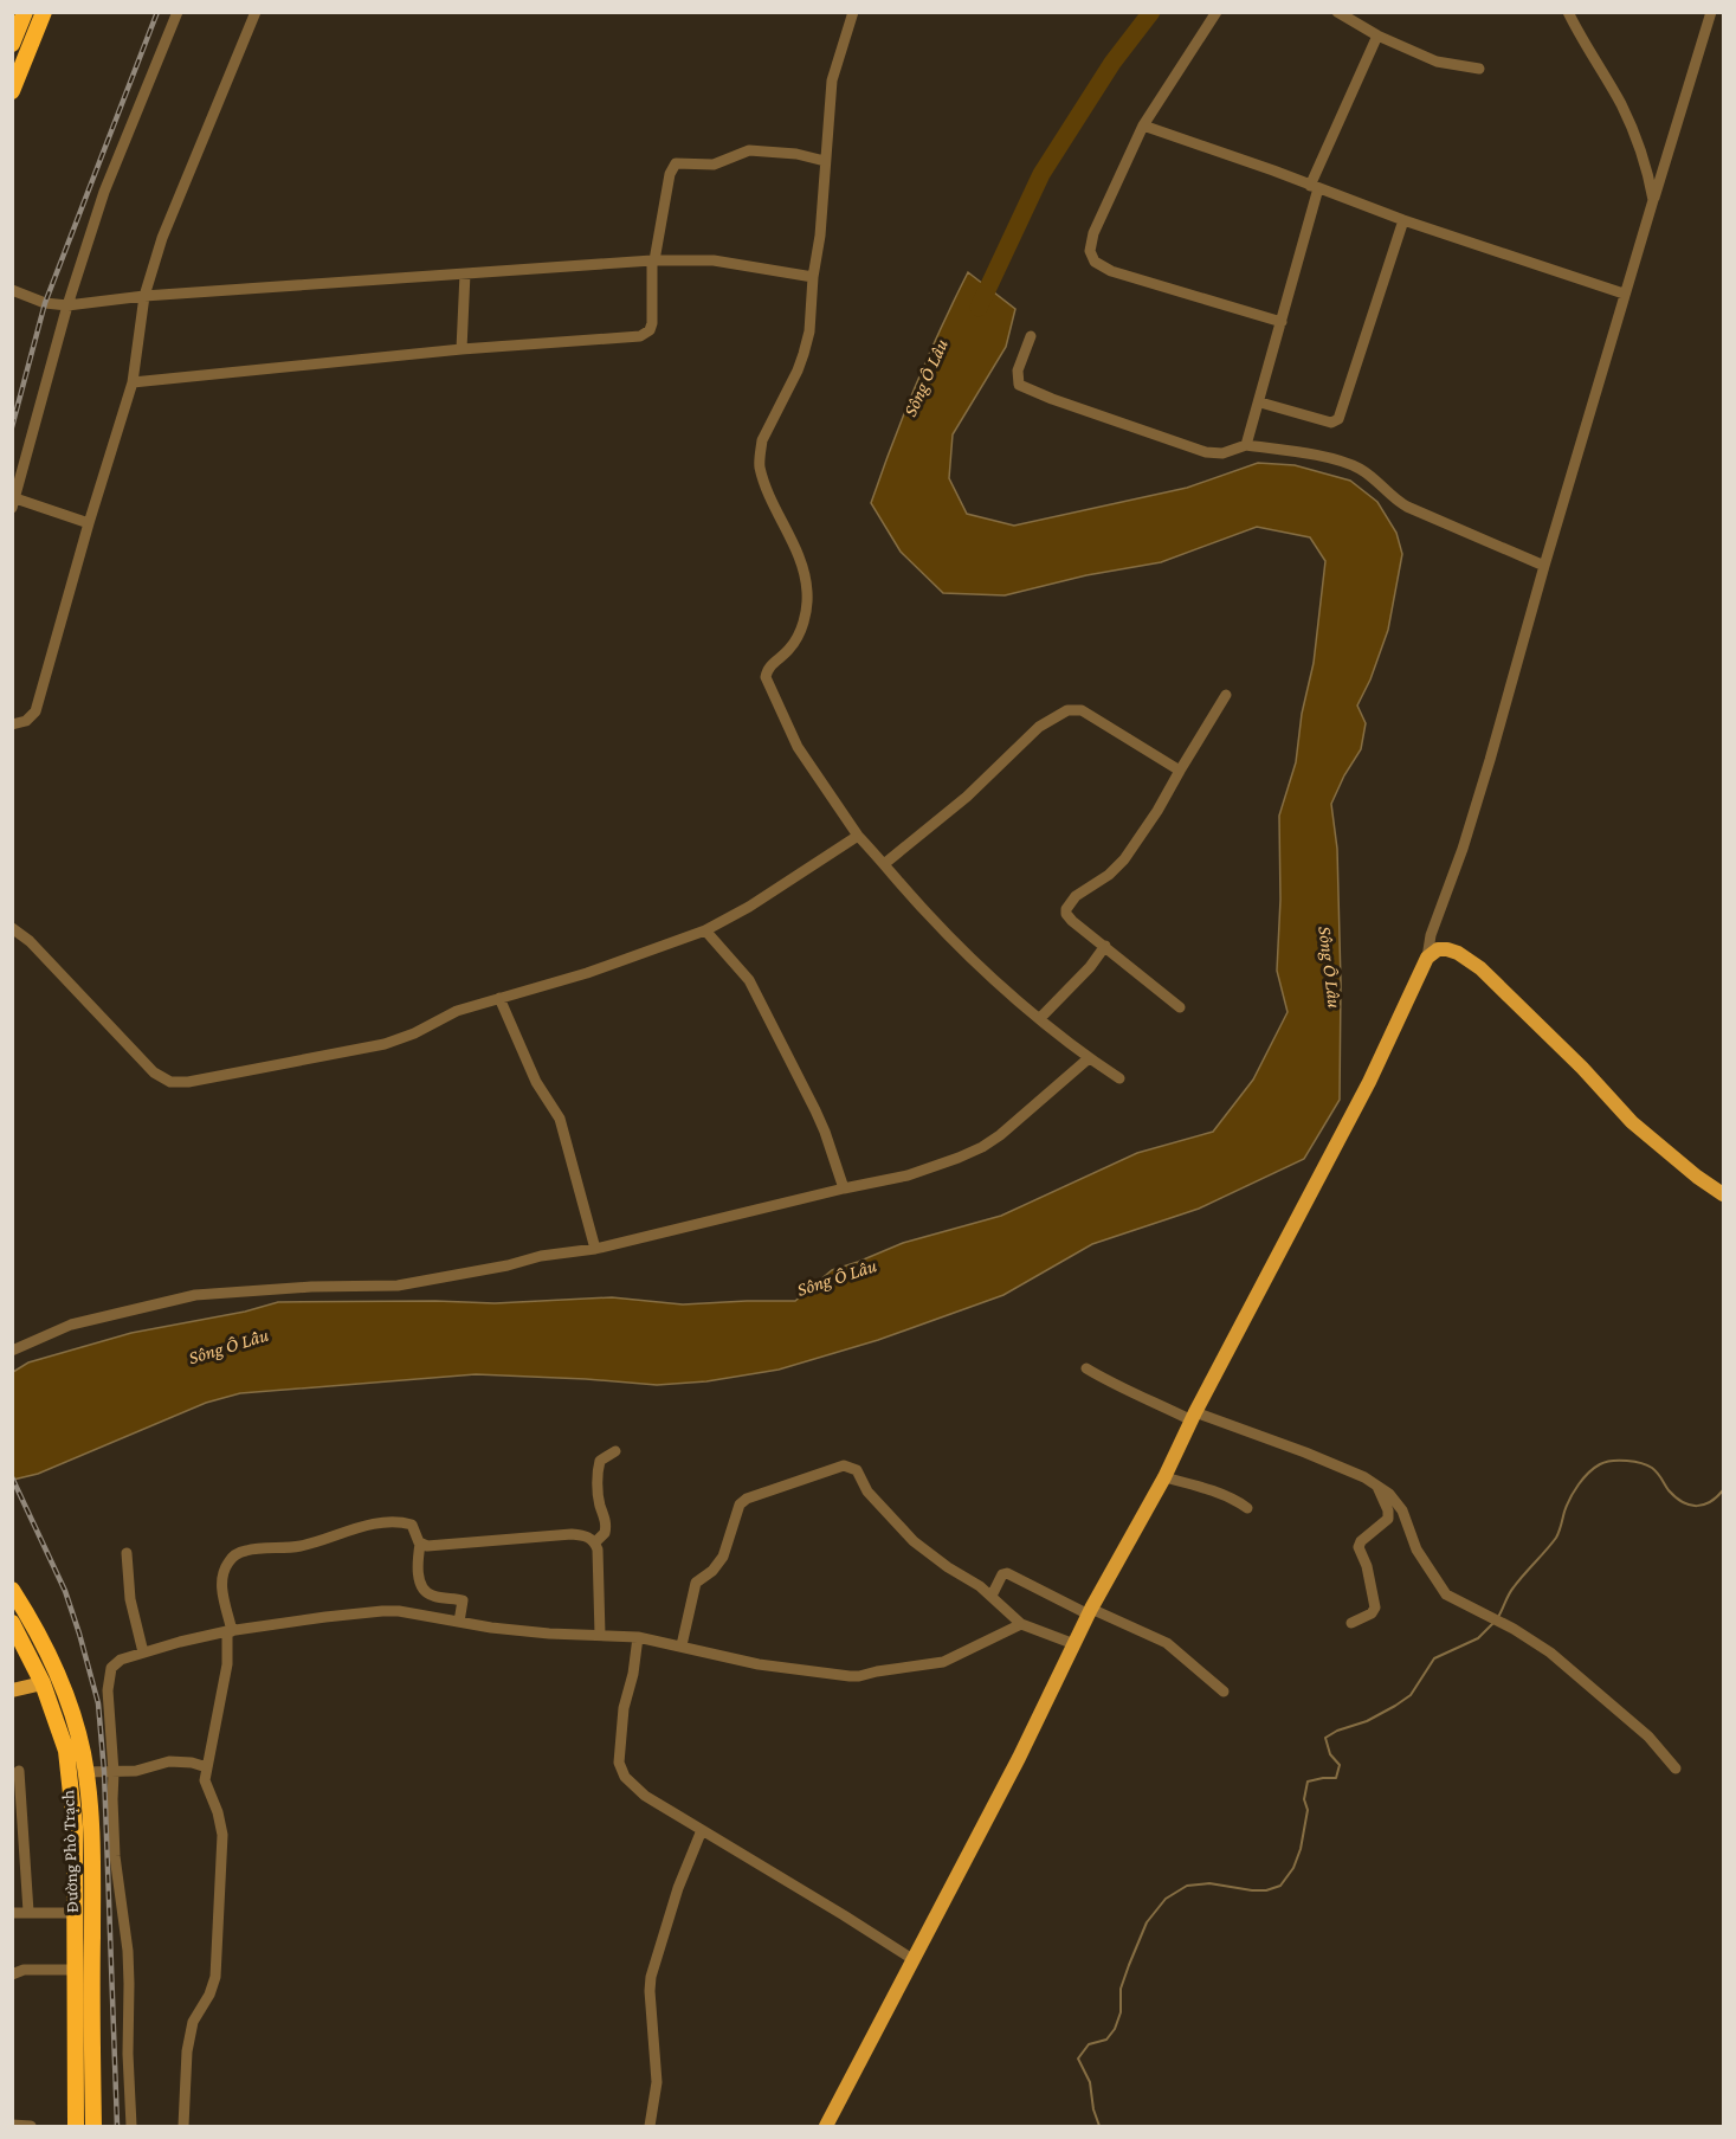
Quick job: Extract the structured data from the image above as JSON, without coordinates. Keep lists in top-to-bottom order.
{
  "streets": {
    "highway": ["Đường Phò Trạch"]
  },
  "water": ["Sông Ô Lâu"]
}
